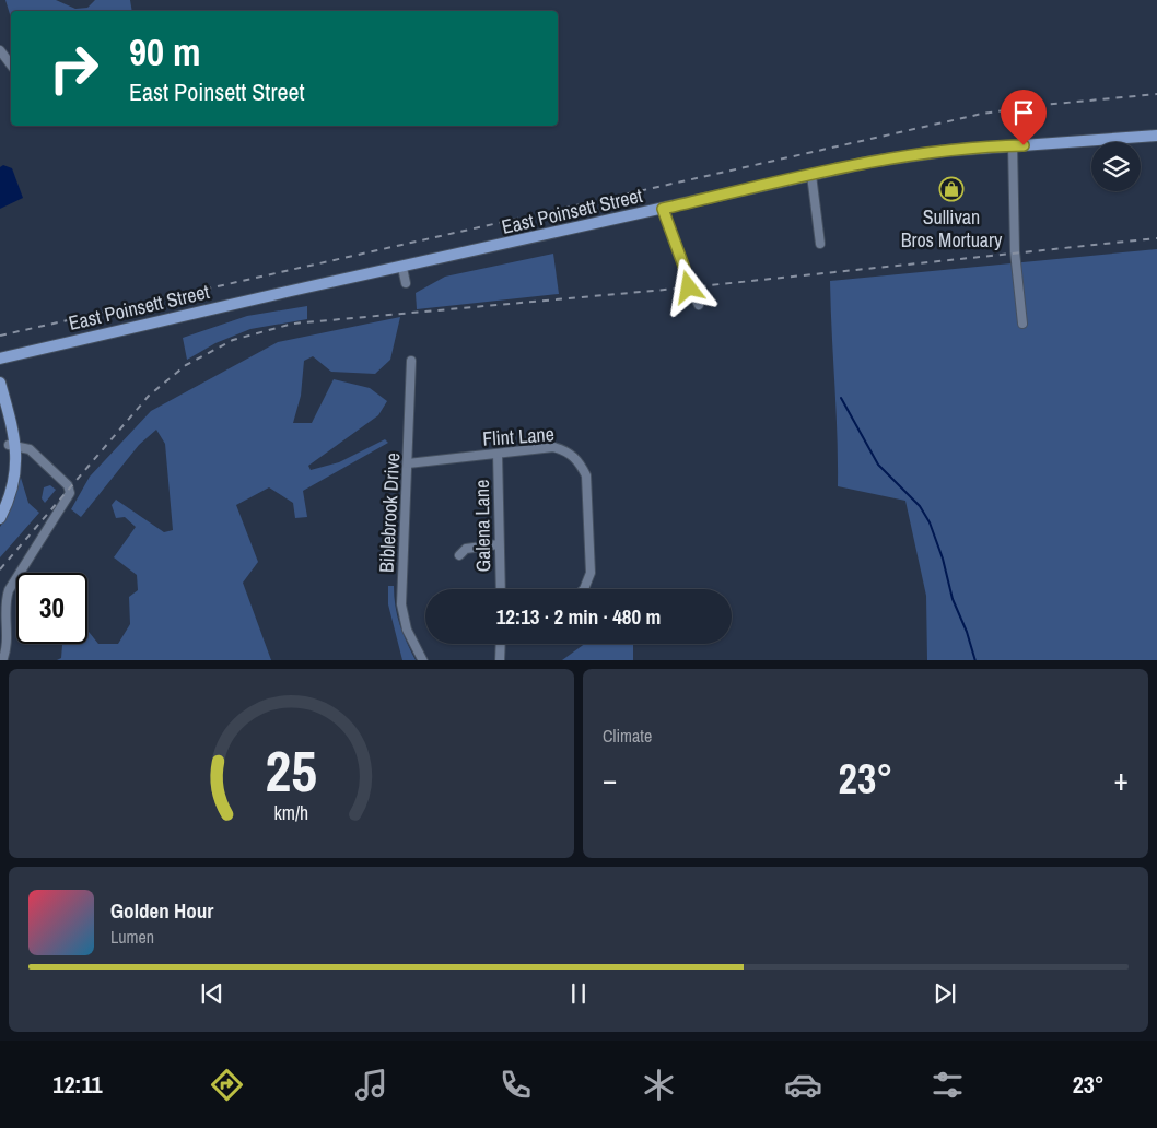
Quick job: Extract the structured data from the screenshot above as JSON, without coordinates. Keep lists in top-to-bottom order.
{
  "streets": {
    "main road": ["East Poinsett Street"],
    "street": ["Flint Lane", "Biblebrook Drive", "Galena Lane"]
  },
  "crossings": [
    ["Flint Lane", "Biblebrook Drive"],
    ["Flint Lane", "Galena Lane"]
  ],
  "places": {
    "shop": ["Sullivan Bros Mortuary"]
  },
  "page": {
    "turn": ["90 m", "East Poinsett Street"],
    "limit": "30",
    "trip": "12:13 · 2 min · 480 m",
    "tile": "Climate",
    "heat": ["−", "23°", "+"],
    "song": ["Golden Hour", "Lumen"],
    "tabs": ["12:11", "23°"],
    "gauge": ["25", "km/h"]
  }
}
